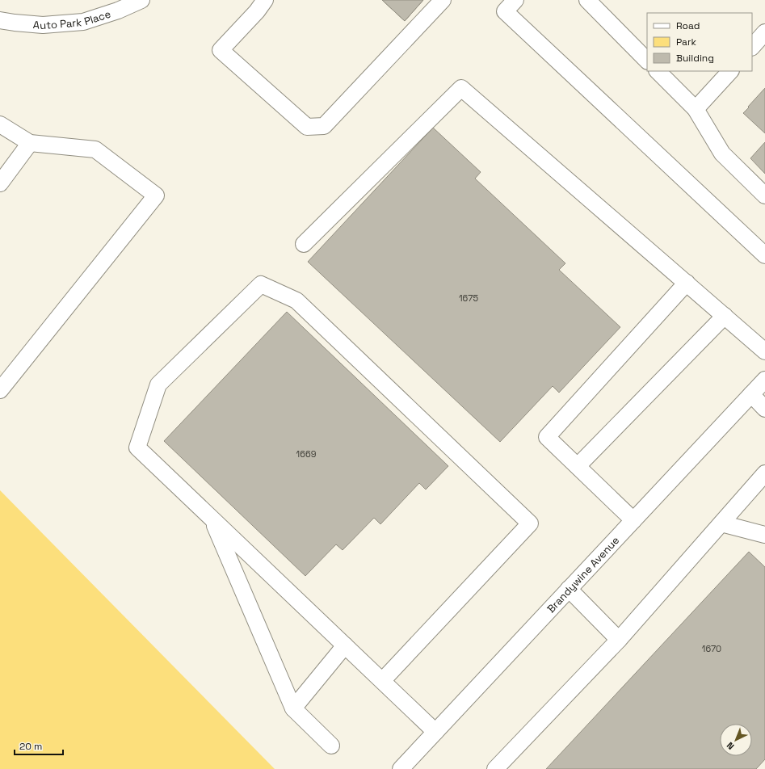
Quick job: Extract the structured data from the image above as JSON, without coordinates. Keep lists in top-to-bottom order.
{
  "streets": {
    "street": ["Auto Park Place", "Brandywine Avenue"]
  },
  "house_numbers": ["1675", "1669", "1670"],
  "legend": ["Road", "Park", "Building"],
  "scale_bar": "20 m",
  "north": "bottom left"
}
